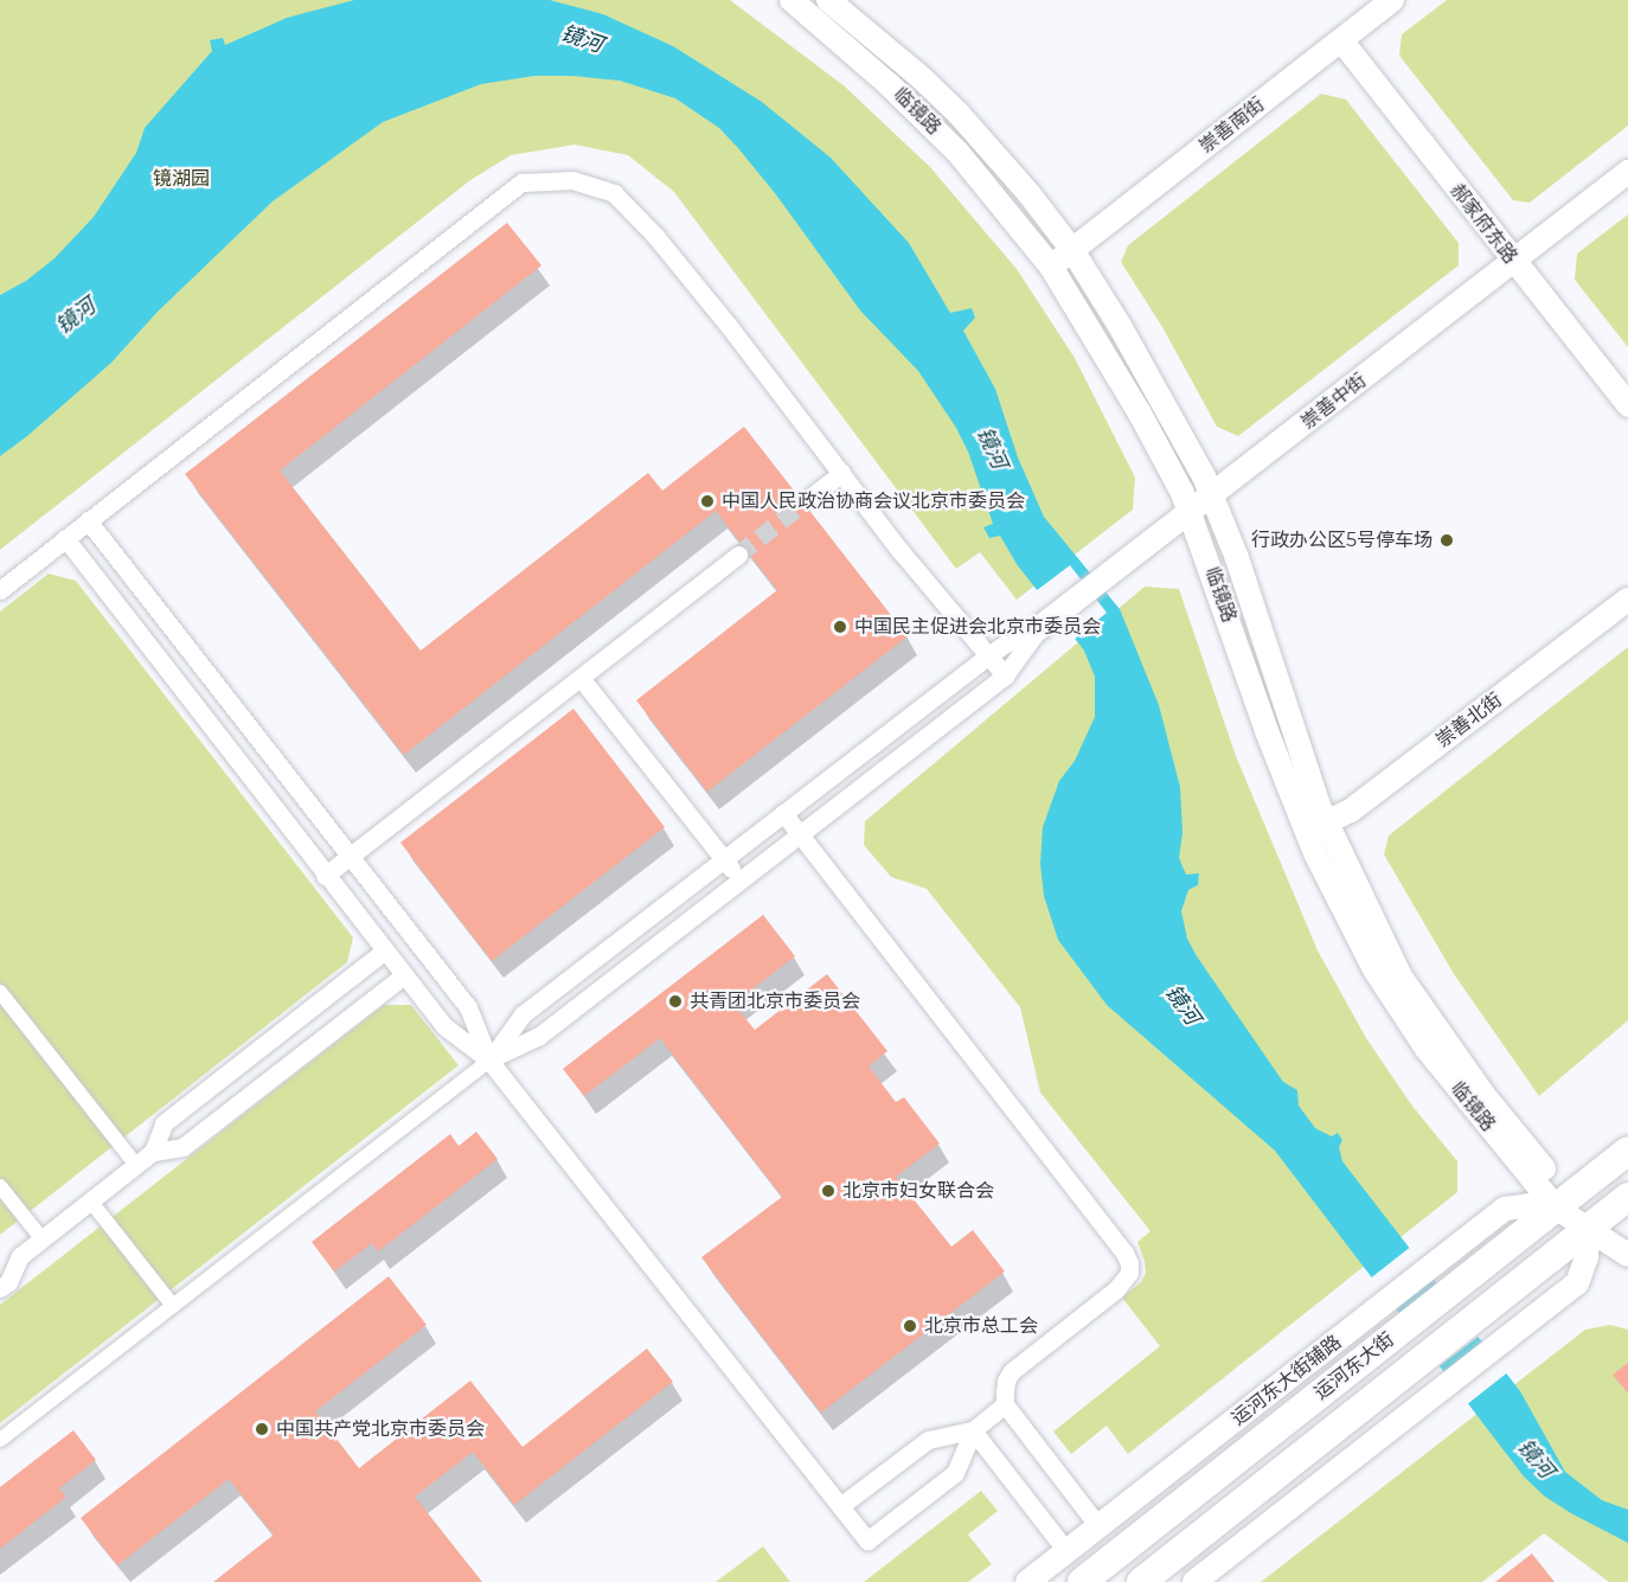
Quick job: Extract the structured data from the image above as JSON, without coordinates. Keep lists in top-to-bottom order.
{
  "streets": {
    "main road": ["运河东大街"],
    "street": [
      "临镜路",
      "崇善南街",
      "郝家府东路",
      "崇善中街",
      "崇善北街",
      "运河东大街辅路"
    ]
  },
  "crossings": [
    ["临镜路", "崇善南街"],
    ["临镜路", "崇善中街"],
    ["临镜路", "崇善北街"],
    ["临镜路", "运河东大街"],
    ["临镜路", "运河东大街辅路"],
    ["崇善南街", "郝家府东路"],
    ["郝家府东路", "崇善中街"],
    ["运河东大街", "运河东大街辅路"]
  ],
  "water": ["镜河"],
  "parks": ["镜湖园"],
  "places": [
    "中国人民政治协商会议北京市委员会",
    "行政办公区5号停车场",
    "中国民主促进会北京市委员会",
    "共青团北京市委员会",
    "北京市妇女联合会",
    "北京市总工会",
    "中国共产党北京市委员会"
  ]
}
